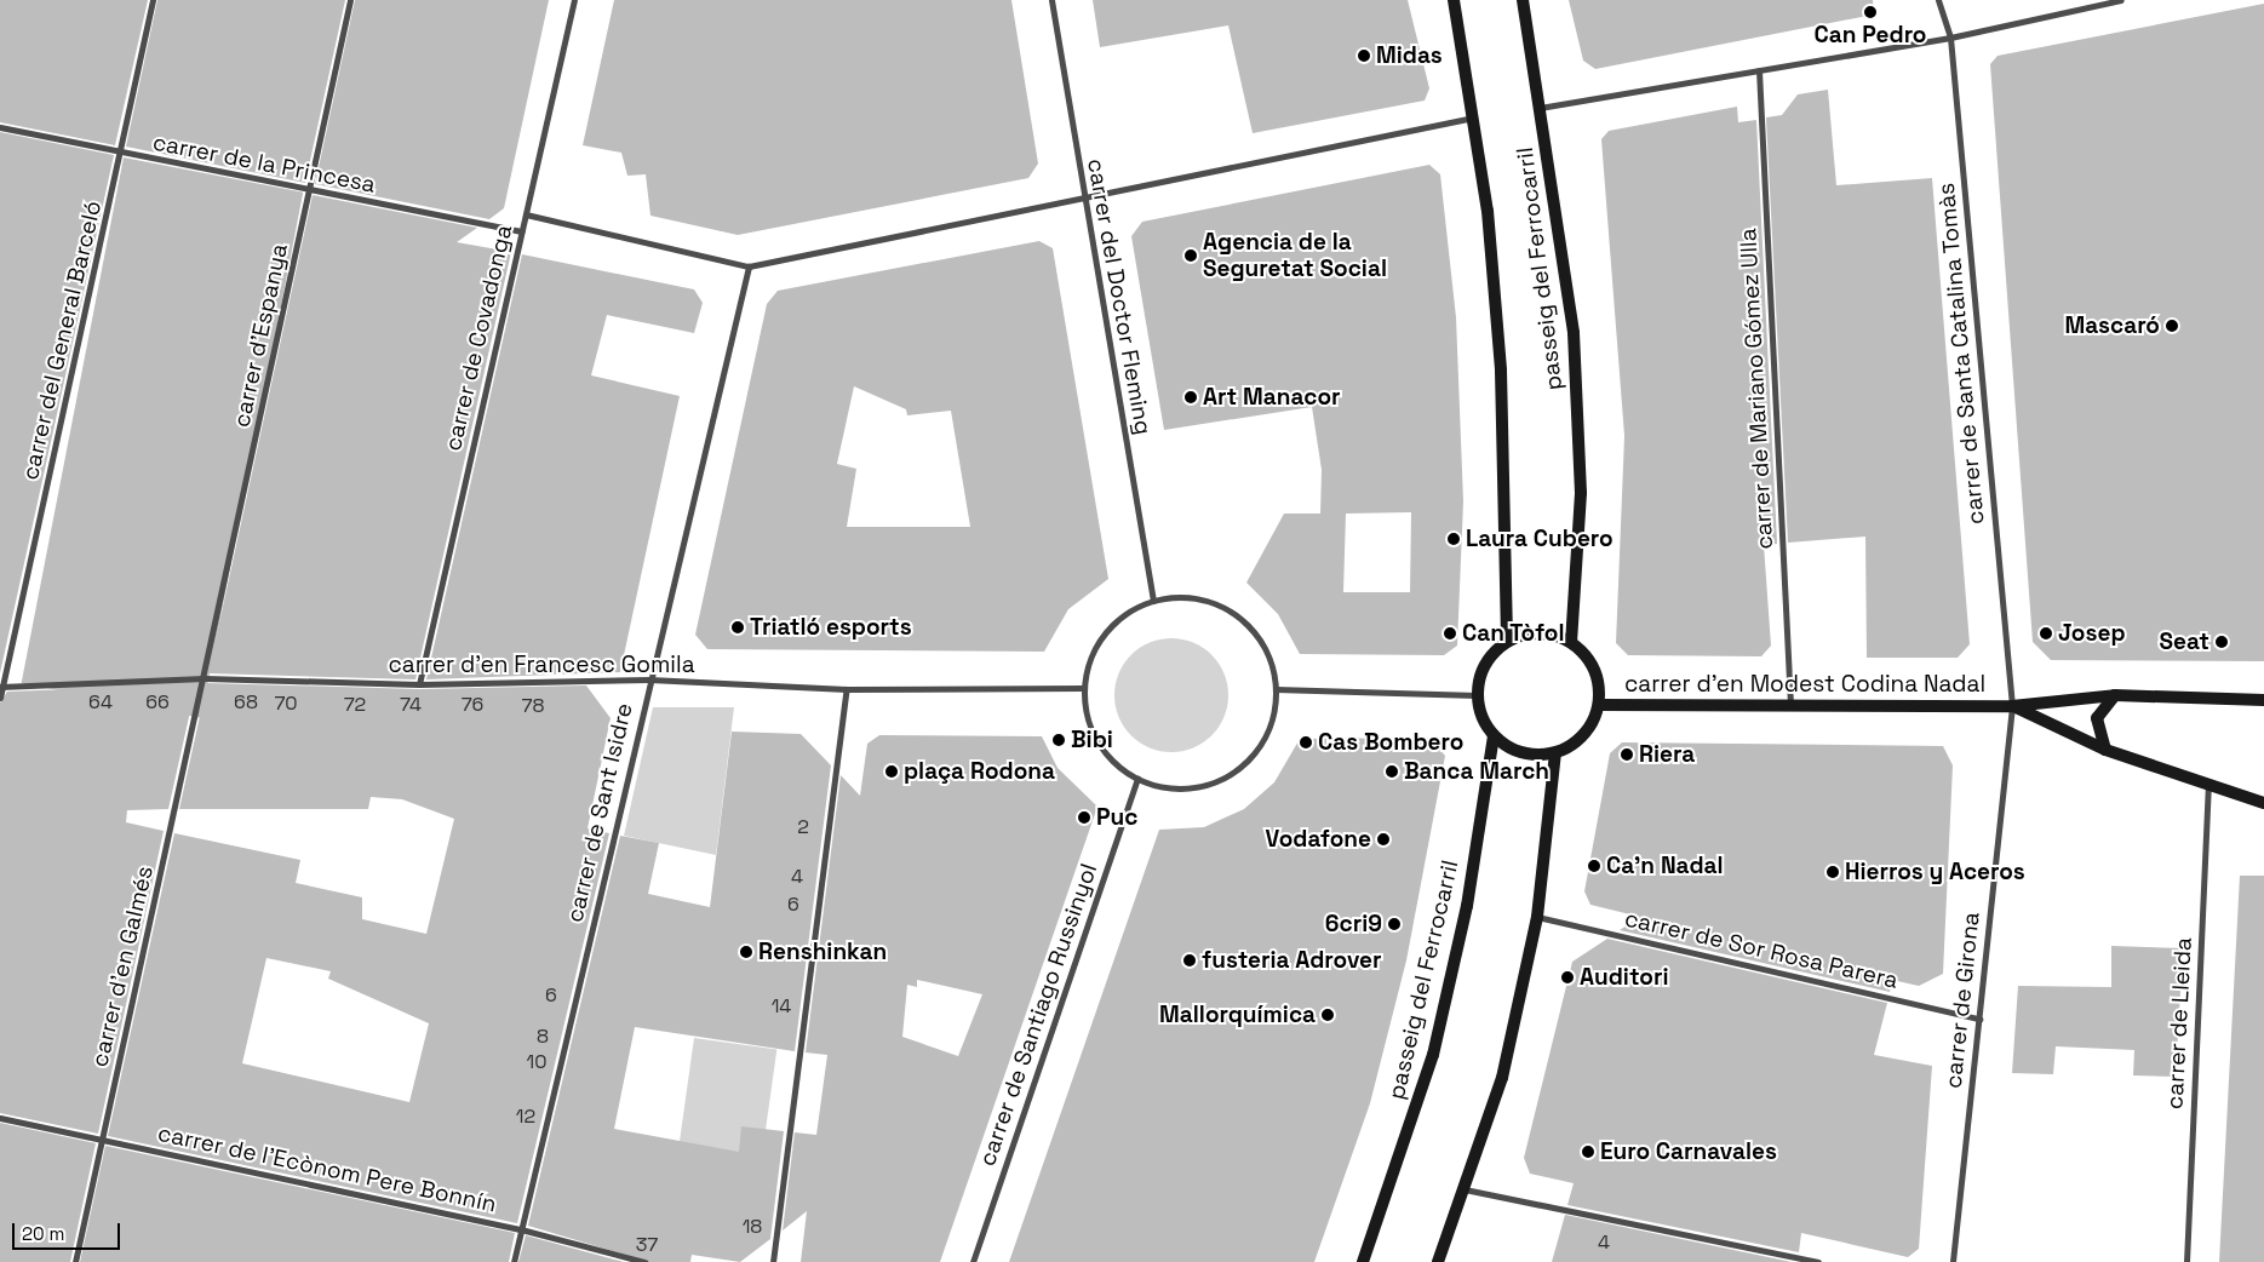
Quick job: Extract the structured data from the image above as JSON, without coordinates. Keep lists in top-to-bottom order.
{
  "streets": {
    "main road": ["passeig del Ferrocarril", "carrer d'en Modest Codina Nadal"],
    "street": [
      "carrer de la Princesa",
      "carrer del Doctor Fleming",
      "carrer d'Espanya",
      "carrer de Covadonga",
      "carrer del General Barceló",
      "carrer de Santa Catalina Tomàs",
      "carrer de Mariano Gómez Ulla",
      "carrer d'en Francesc Gomila",
      "carrer de Sant Isidre",
      "carrer de Sor Rosa Parera",
      "carrer d'en Galmés",
      "carrer de Girona",
      "carrer de Santiago Russinyol",
      "carrer de Lleida",
      "carrer de l'Ecònom Pere Bonnín"
    ]
  },
  "crossings": [
    ["carrer de la Princesa", "carrer d'Espanya"],
    ["carrer de la Princesa", "carrer de Covadonga"],
    ["carrer de la Princesa", "carrer del General Barceló"],
    ["passeig del Ferrocarril", "carrer d'en Modest Codina Nadal"],
    ["carrer del Doctor Fleming", "carrer d'en Francesc Gomila"],
    ["carrer del Doctor Fleming", "carrer de Santiago Russinyol"],
    ["carrer d'Espanya", "carrer d'en Francesc Gomila"],
    ["carrer d'Espanya", "carrer d'en Galmés"],
    ["carrer de Covadonga", "carrer d'en Francesc Gomila"],
    ["carrer del General Barceló", "carrer d'en Francesc Gomila"],
    ["carrer de Santa Catalina Tomàs", "carrer d'en Modest Codina Nadal"],
    ["carrer de Santa Catalina Tomàs", "carrer de Girona"],
    ["carrer de Mariano Gómez Ulla", "carrer d'en Modest Codina Nadal"],
    ["carrer d'en Francesc Gomila", "carrer de Sant Isidre"],
    ["carrer d'en Francesc Gomila", "carrer d'en Galmés"],
    ["carrer d'en Francesc Gomila", "carrer de Santiago Russinyol"],
    ["carrer d'en Modest Codina Nadal", "carrer de Girona"],
    ["carrer d'en Modest Codina Nadal", "carrer de Lleida"],
    ["carrer de Sant Isidre", "carrer de l'Ecònom Pere Bonnín"],
    ["carrer de Sor Rosa Parera", "carrer de Girona"],
    ["carrer d'en Galmés", "carrer de l'Ecònom Pere Bonnín"]
  ],
  "places": [
    "Can Pedro",
    "Midas",
    "Agencia de la Seguretat Social",
    "Mascaró",
    "Art Manacor",
    "Laura Cubero",
    "Triatló esports",
    "Can Tòfol",
    "Josep",
    "Seat",
    "Bibi",
    "Cas Bombero",
    "Riera",
    "plaça Rodona",
    "Banca March",
    "Puc",
    "Vodafone",
    "Ca'n Nadal",
    "Hierros y Aceros",
    "6cri9",
    "Renshinkan",
    "fusteria Adrover",
    "Auditori",
    "Mallorquímica",
    "Euro Carnavales"
  ],
  "house_numbers": [
    "64",
    "66",
    "68",
    "70",
    "72",
    "74",
    "76",
    "78",
    "2",
    "4",
    "6",
    "6",
    "14",
    "8",
    "10",
    "12",
    "18",
    "4",
    "37"
  ],
  "scale_bar": "20 m"
}
